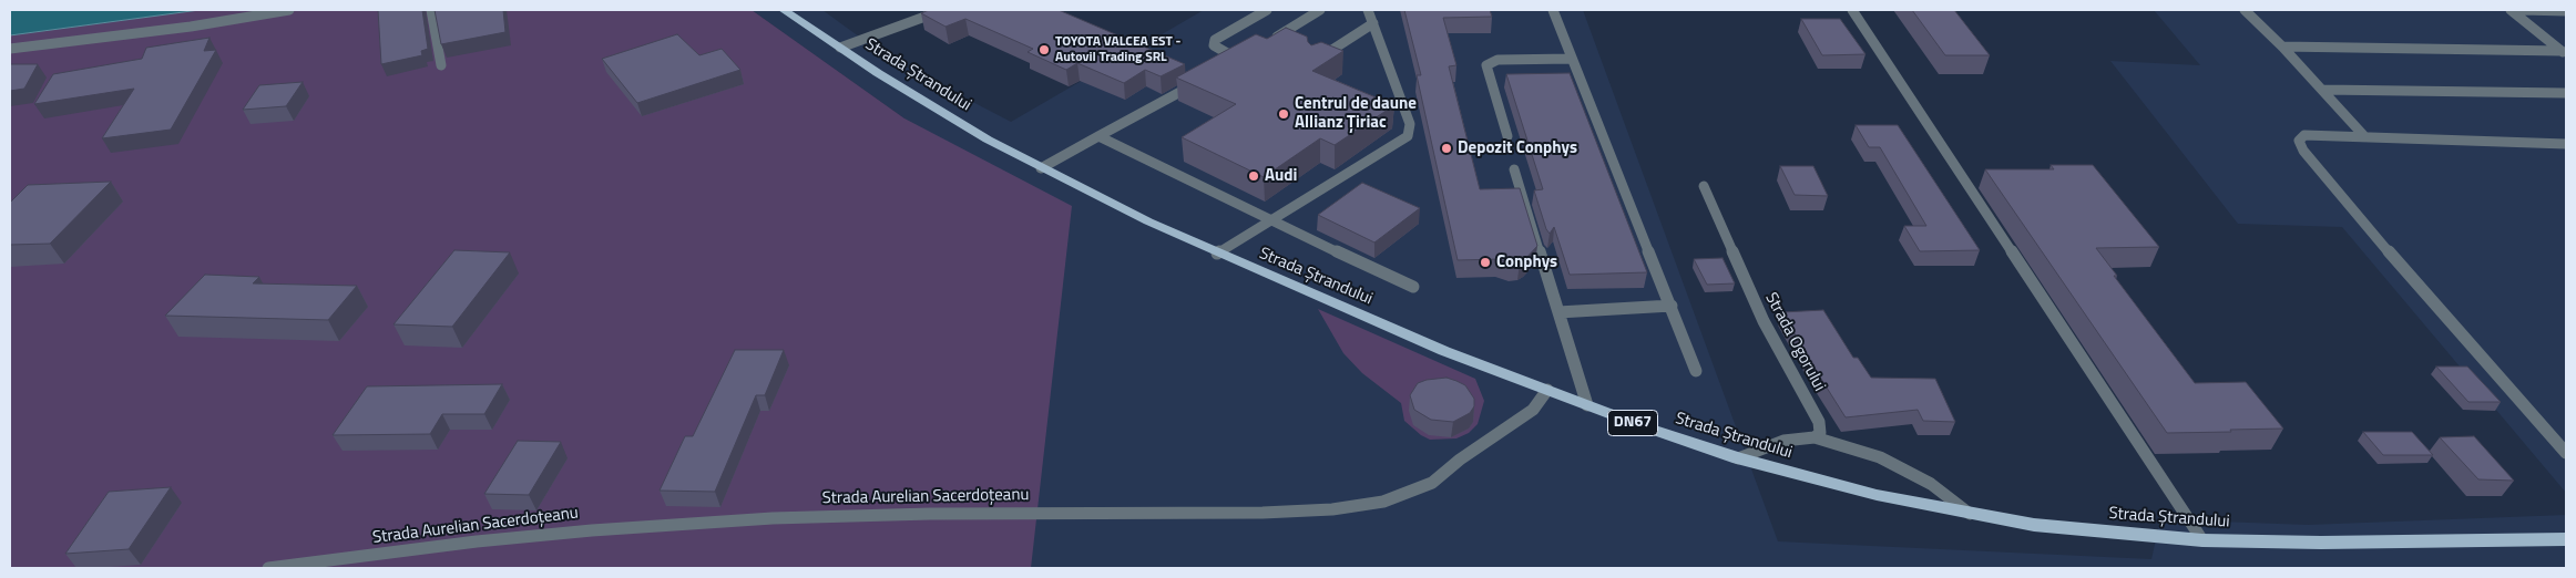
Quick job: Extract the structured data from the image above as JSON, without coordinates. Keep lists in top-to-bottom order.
{
  "streets": {
    "main road": ["Strada Ștrandului", "DN67"],
    "street": ["Strada Ogorului", "Strada Aurelian Sacerdoțeanu"]
  },
  "crossings": [
    ["Strada Ștrandului", "Strada Aurelian Sacerdoțeanu"]
  ],
  "places": [
    "TOYOTA VALCEA EST - Autovil Trading SRL",
    "Centrul de daune Allianz Țiriac",
    "Depozit Conphys",
    "Audi",
    "Conphys"
  ]
}
